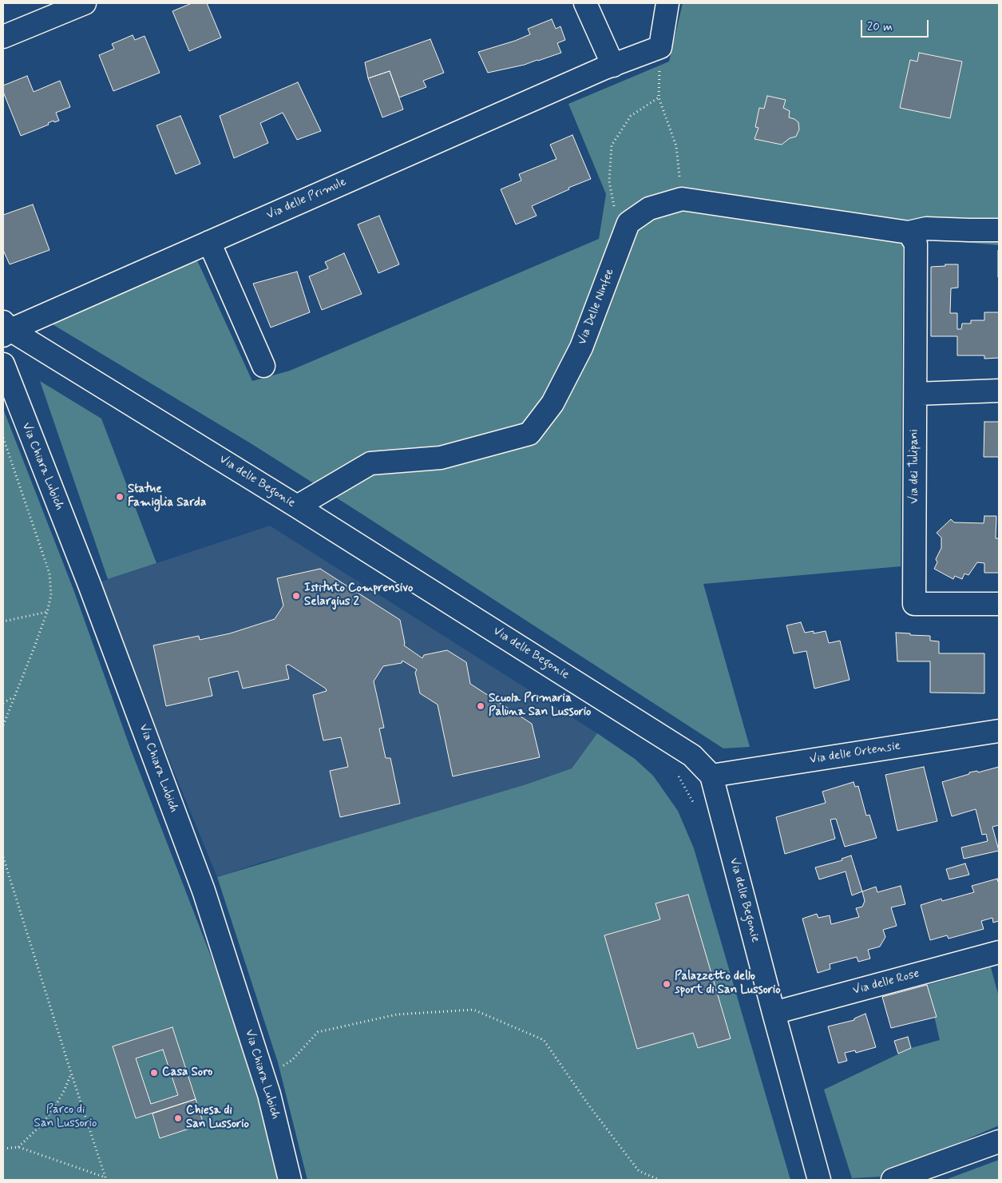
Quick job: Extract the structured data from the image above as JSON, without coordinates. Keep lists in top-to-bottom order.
{
  "streets": {
    "street": [
      "Via delle Primule",
      "Via Delle Ninfee",
      "Via Chiara Lubich",
      "Via dei Tulipani",
      "Via delle Begonie",
      "Via delle Ortensie",
      "Via delle Rose"
    ]
  },
  "crossings": [
    ["Via delle Primule", "Via delle Begonie"],
    ["Via Delle Ninfee", "Via delle Begonie"],
    ["Via delle Begonie", "Via delle Ortensie"],
    ["Via delle Begonie", "Via delle Rose"]
  ],
  "parks": ["Parco di San Lussorio"],
  "places": [
    "Statue Famiglia Sarda",
    "Istituto Comprensivo Selargius 2",
    "Scuola Primaria Paluna San Lussorio",
    "Palazzetto dello sport di San Lussorio",
    "Casa Soro",
    "Chiesa di San Lussorio"
  ],
  "scale_bar": "20 m"
}
